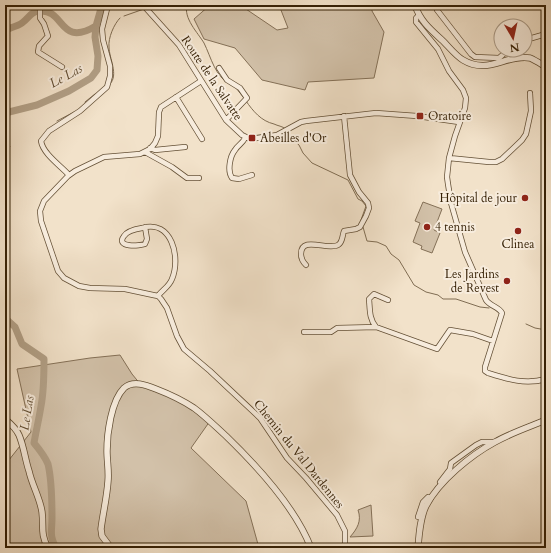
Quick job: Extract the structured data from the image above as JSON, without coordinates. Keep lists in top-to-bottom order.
{
  "streets": {
    "street": ["Route de la Salvatte", "Chemin du Val Dardennes"]
  },
  "water": ["Le Las"],
  "places": {
    "transit": ["Oratoire", "Abeilles d'Or"],
    "other": [
      "Hôpital de jour",
      "4 tennis",
      "Clinea",
      "Les Jardins de Revest"
    ]
  },
  "north": "bottom"
}
